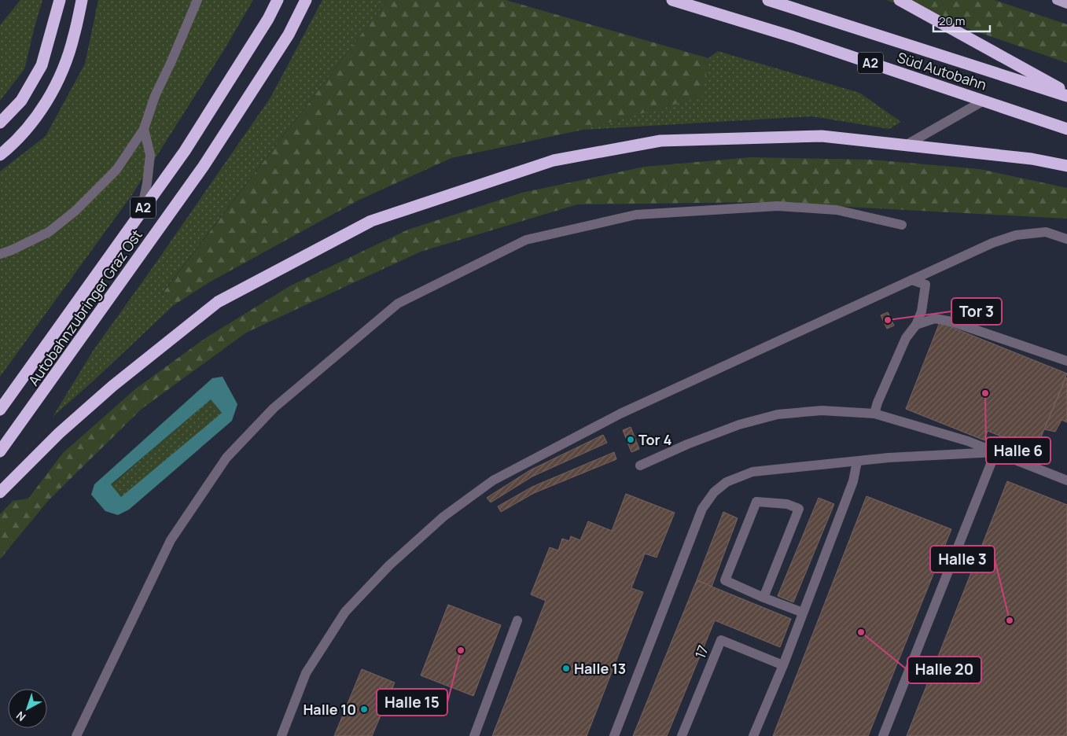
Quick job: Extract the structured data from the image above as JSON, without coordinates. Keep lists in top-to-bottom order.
{
  "streets": {
    "highway": ["A2", "Süd Autobahn", "Autobahnzubringer Graz Ost"],
    "lane": ["17"]
  },
  "places": [
    "Tor 3",
    "Halle 6",
    "Tor 4",
    "Halle 3",
    "Halle 20",
    "Halle 15",
    "Halle 13",
    "Halle 10"
  ],
  "scale_bar": "20 m",
  "north": "bottom left"
}
